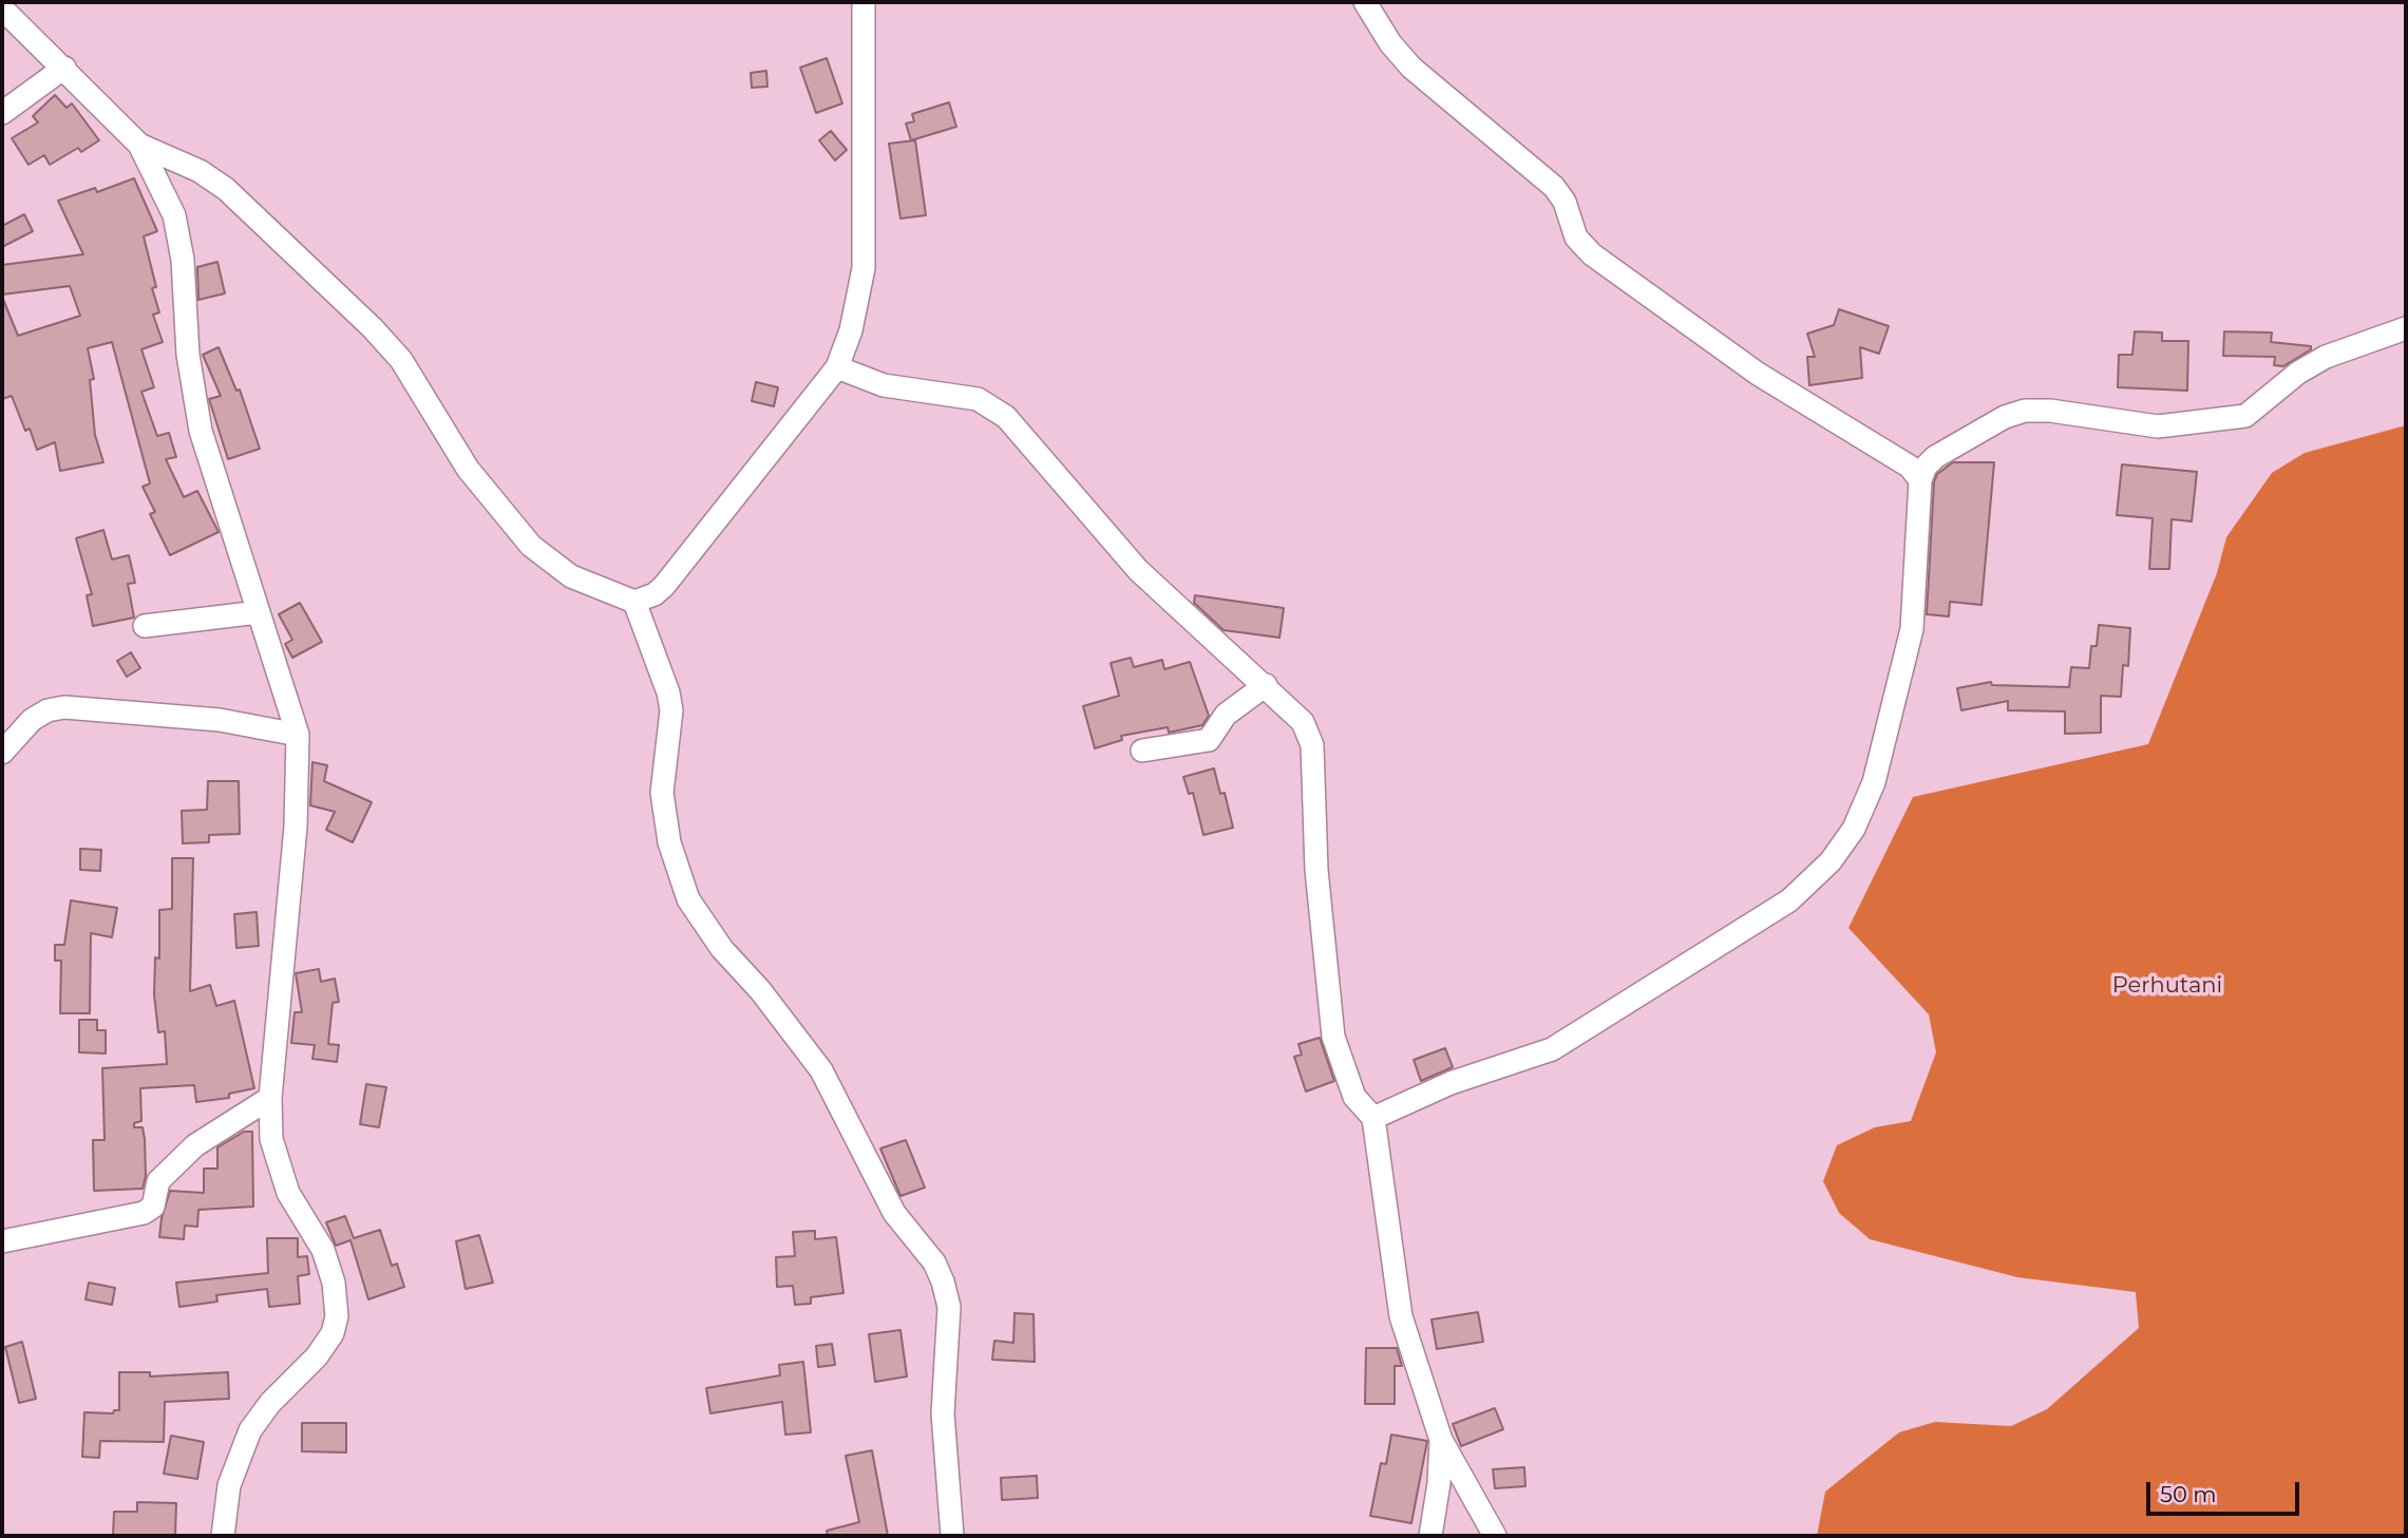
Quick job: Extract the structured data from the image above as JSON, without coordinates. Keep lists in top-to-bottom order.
{
  "parks": ["Perhutani"],
  "scale_bar": "50 m"
}
